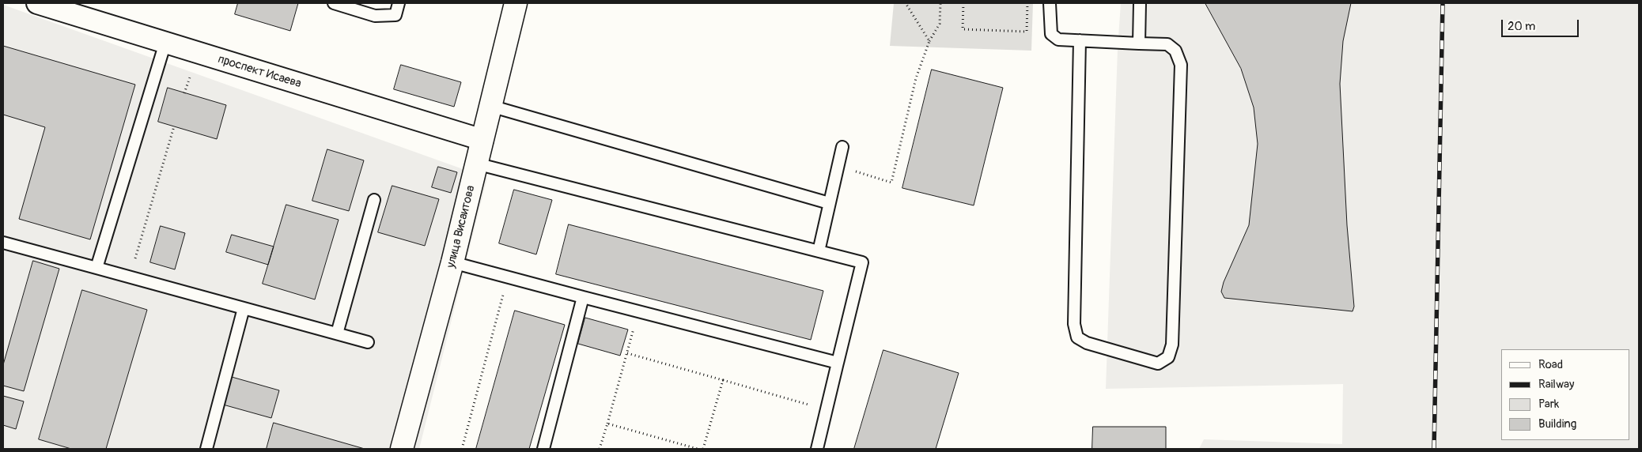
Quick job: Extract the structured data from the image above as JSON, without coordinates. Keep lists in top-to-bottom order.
{
  "streets": {
    "main road": ["улица Висаитова"],
    "street": ["проспект Исаева"]
  },
  "crossings": [
    ["проспект Исаева", "улица Висаитова"]
  ],
  "legend": [
    "Road",
    "Railway",
    "Park",
    "Building"
  ],
  "scale_bar": "20 m"
}
